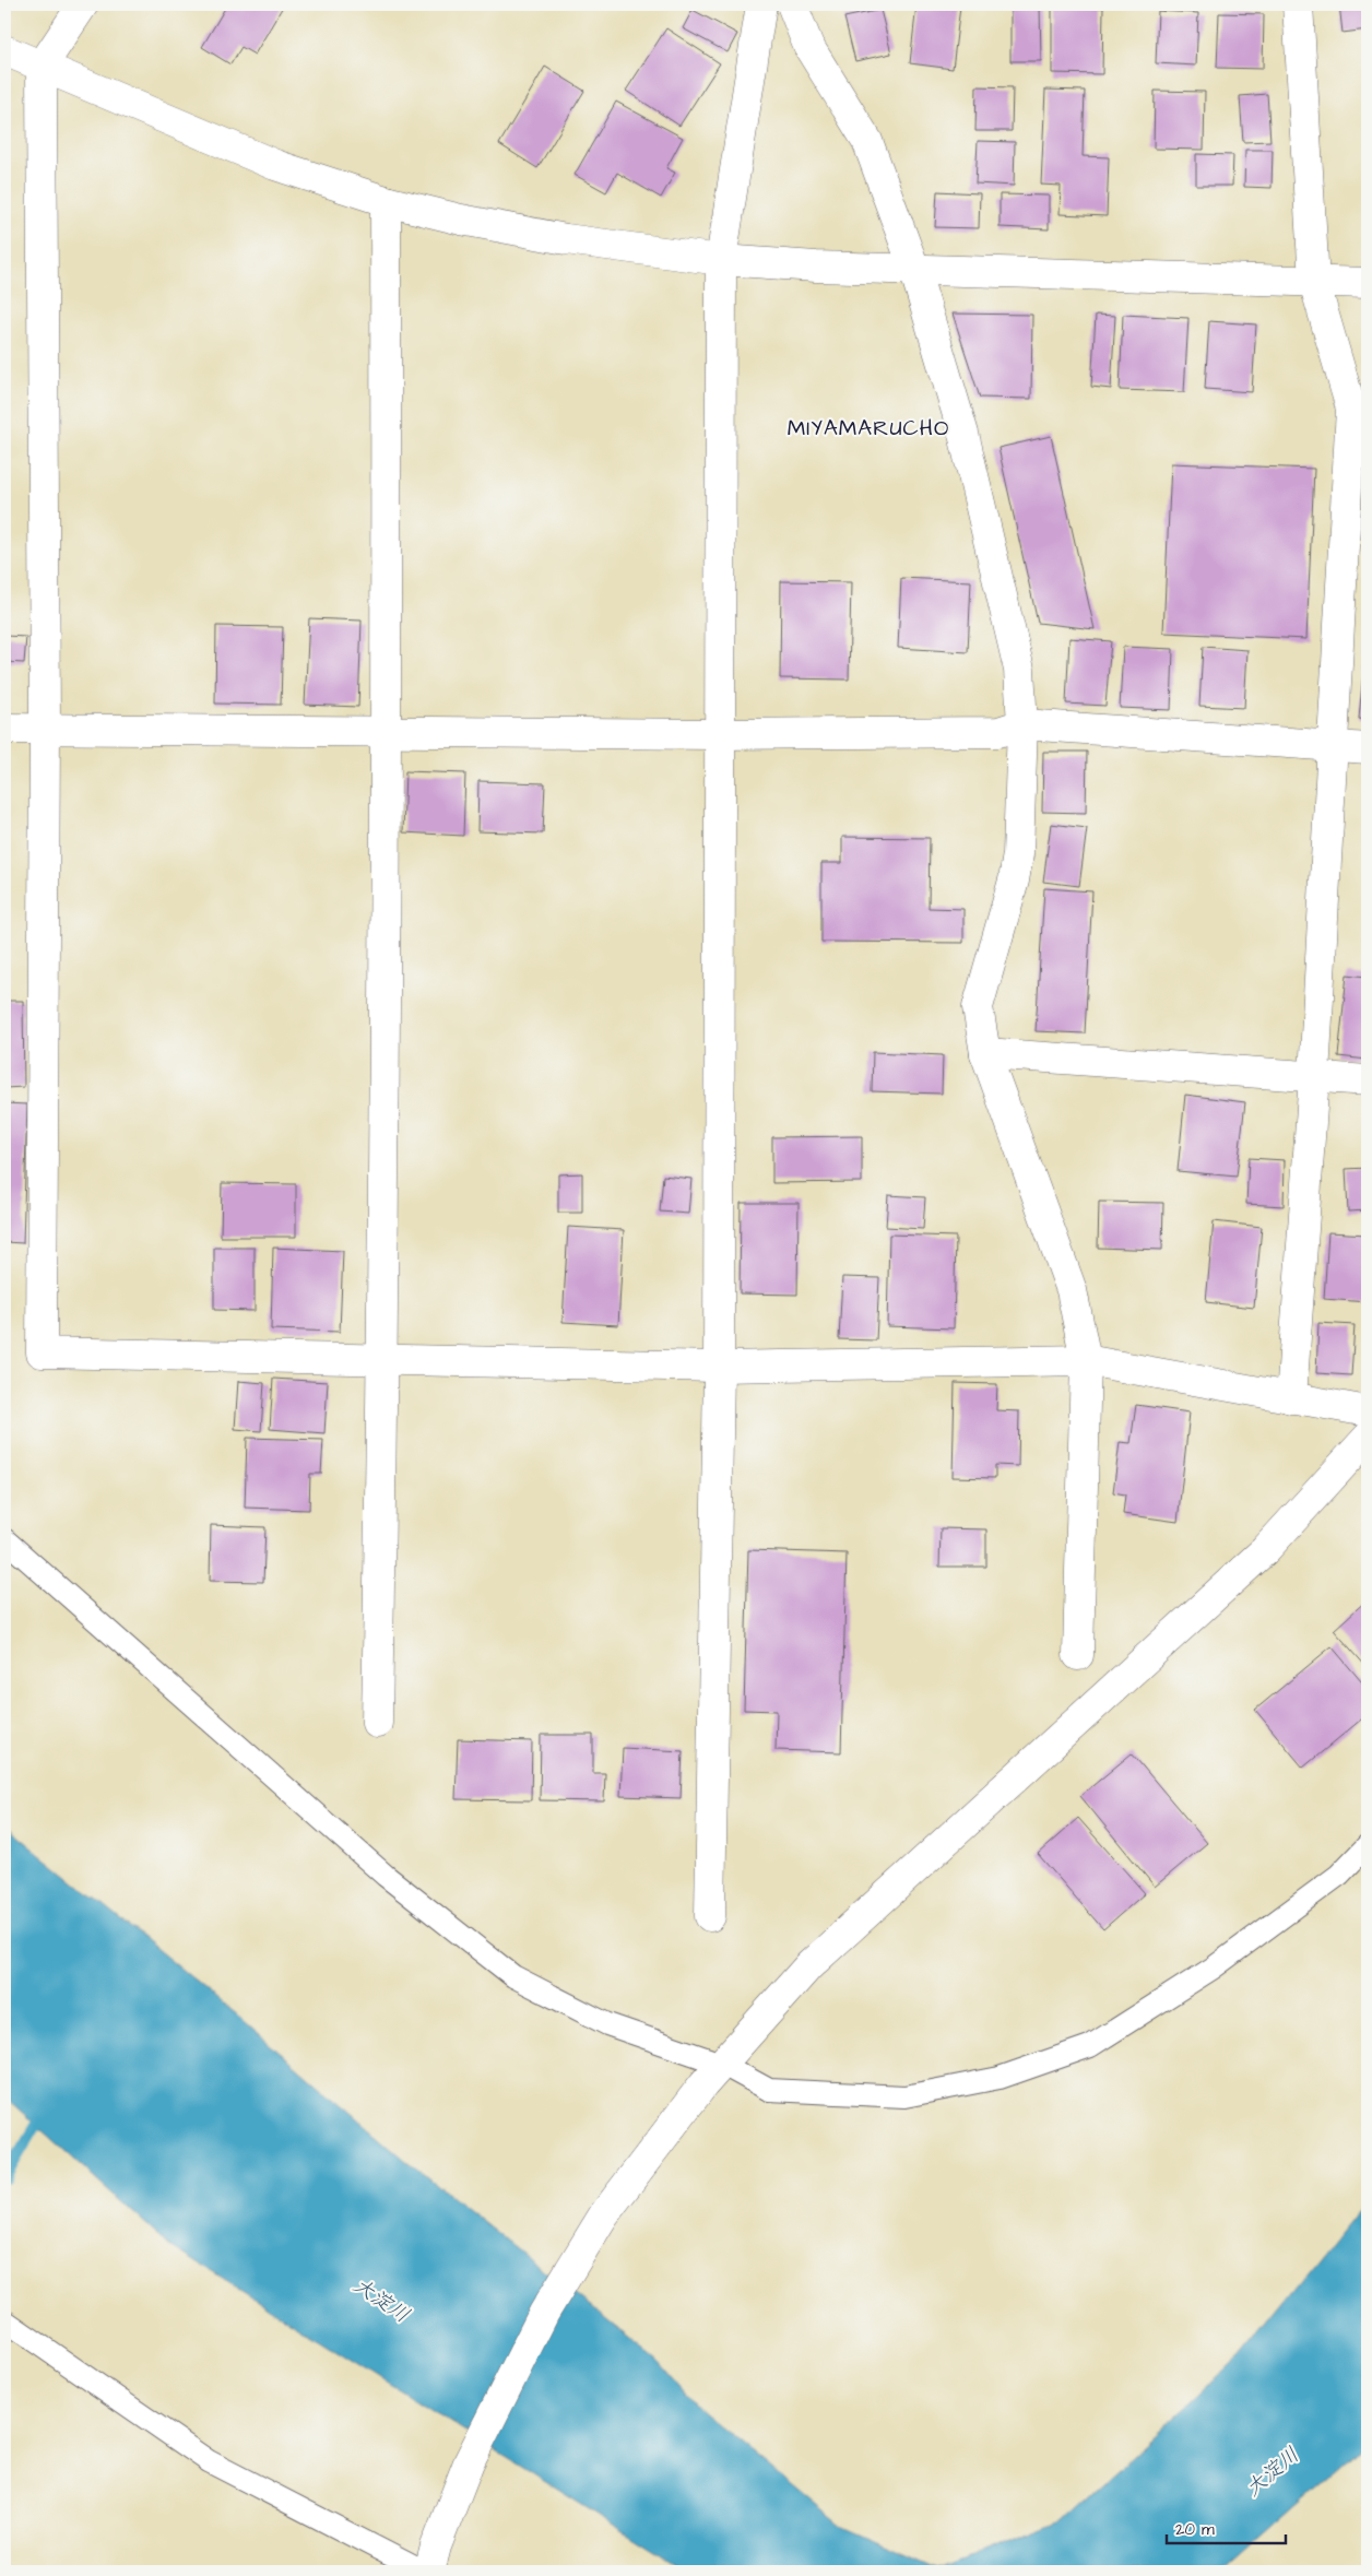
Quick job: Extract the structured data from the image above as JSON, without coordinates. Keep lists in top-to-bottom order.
{
  "districts": ["MIYAMARUCHO"],
  "water": ["大淀川"],
  "scale_bar": "20 m"
}
